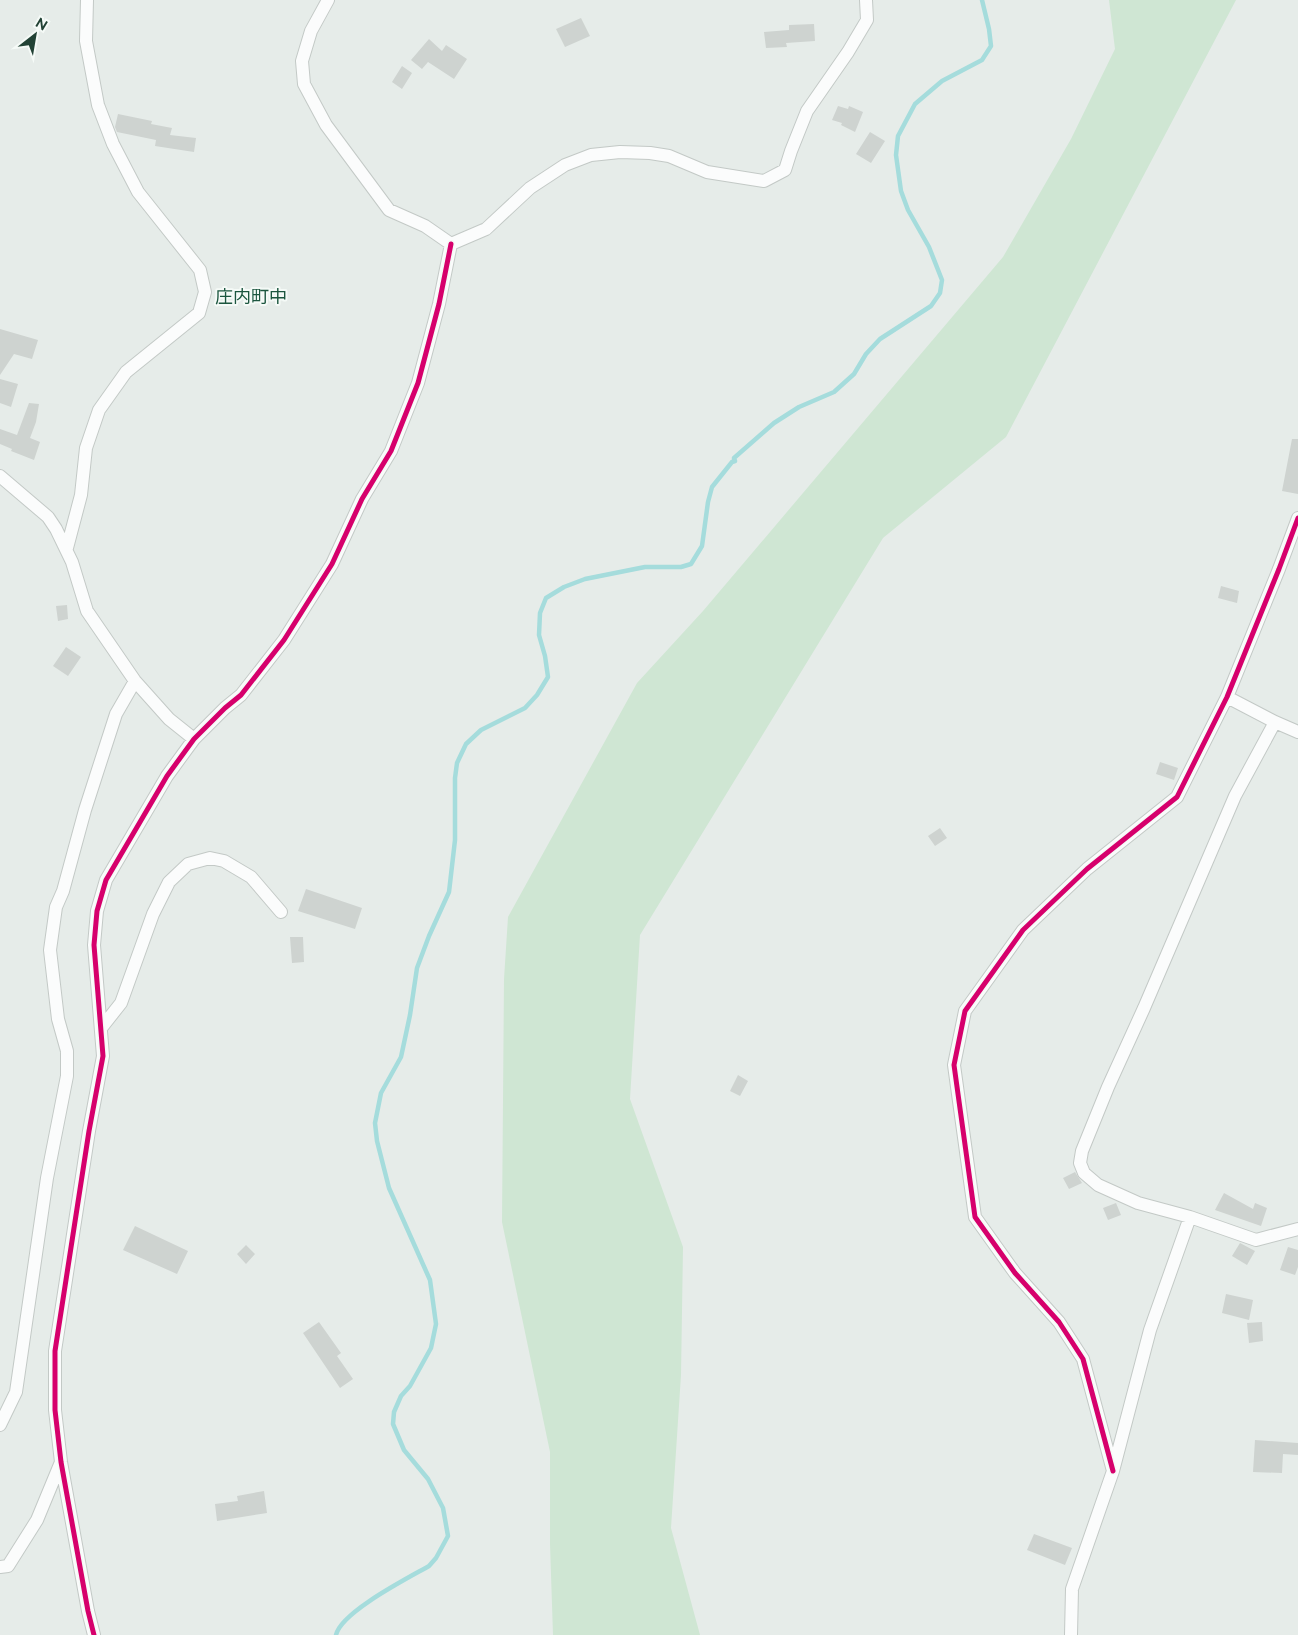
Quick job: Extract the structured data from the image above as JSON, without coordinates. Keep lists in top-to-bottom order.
{
  "districts": ["庄内町中"],
  "north": "top right"
}
